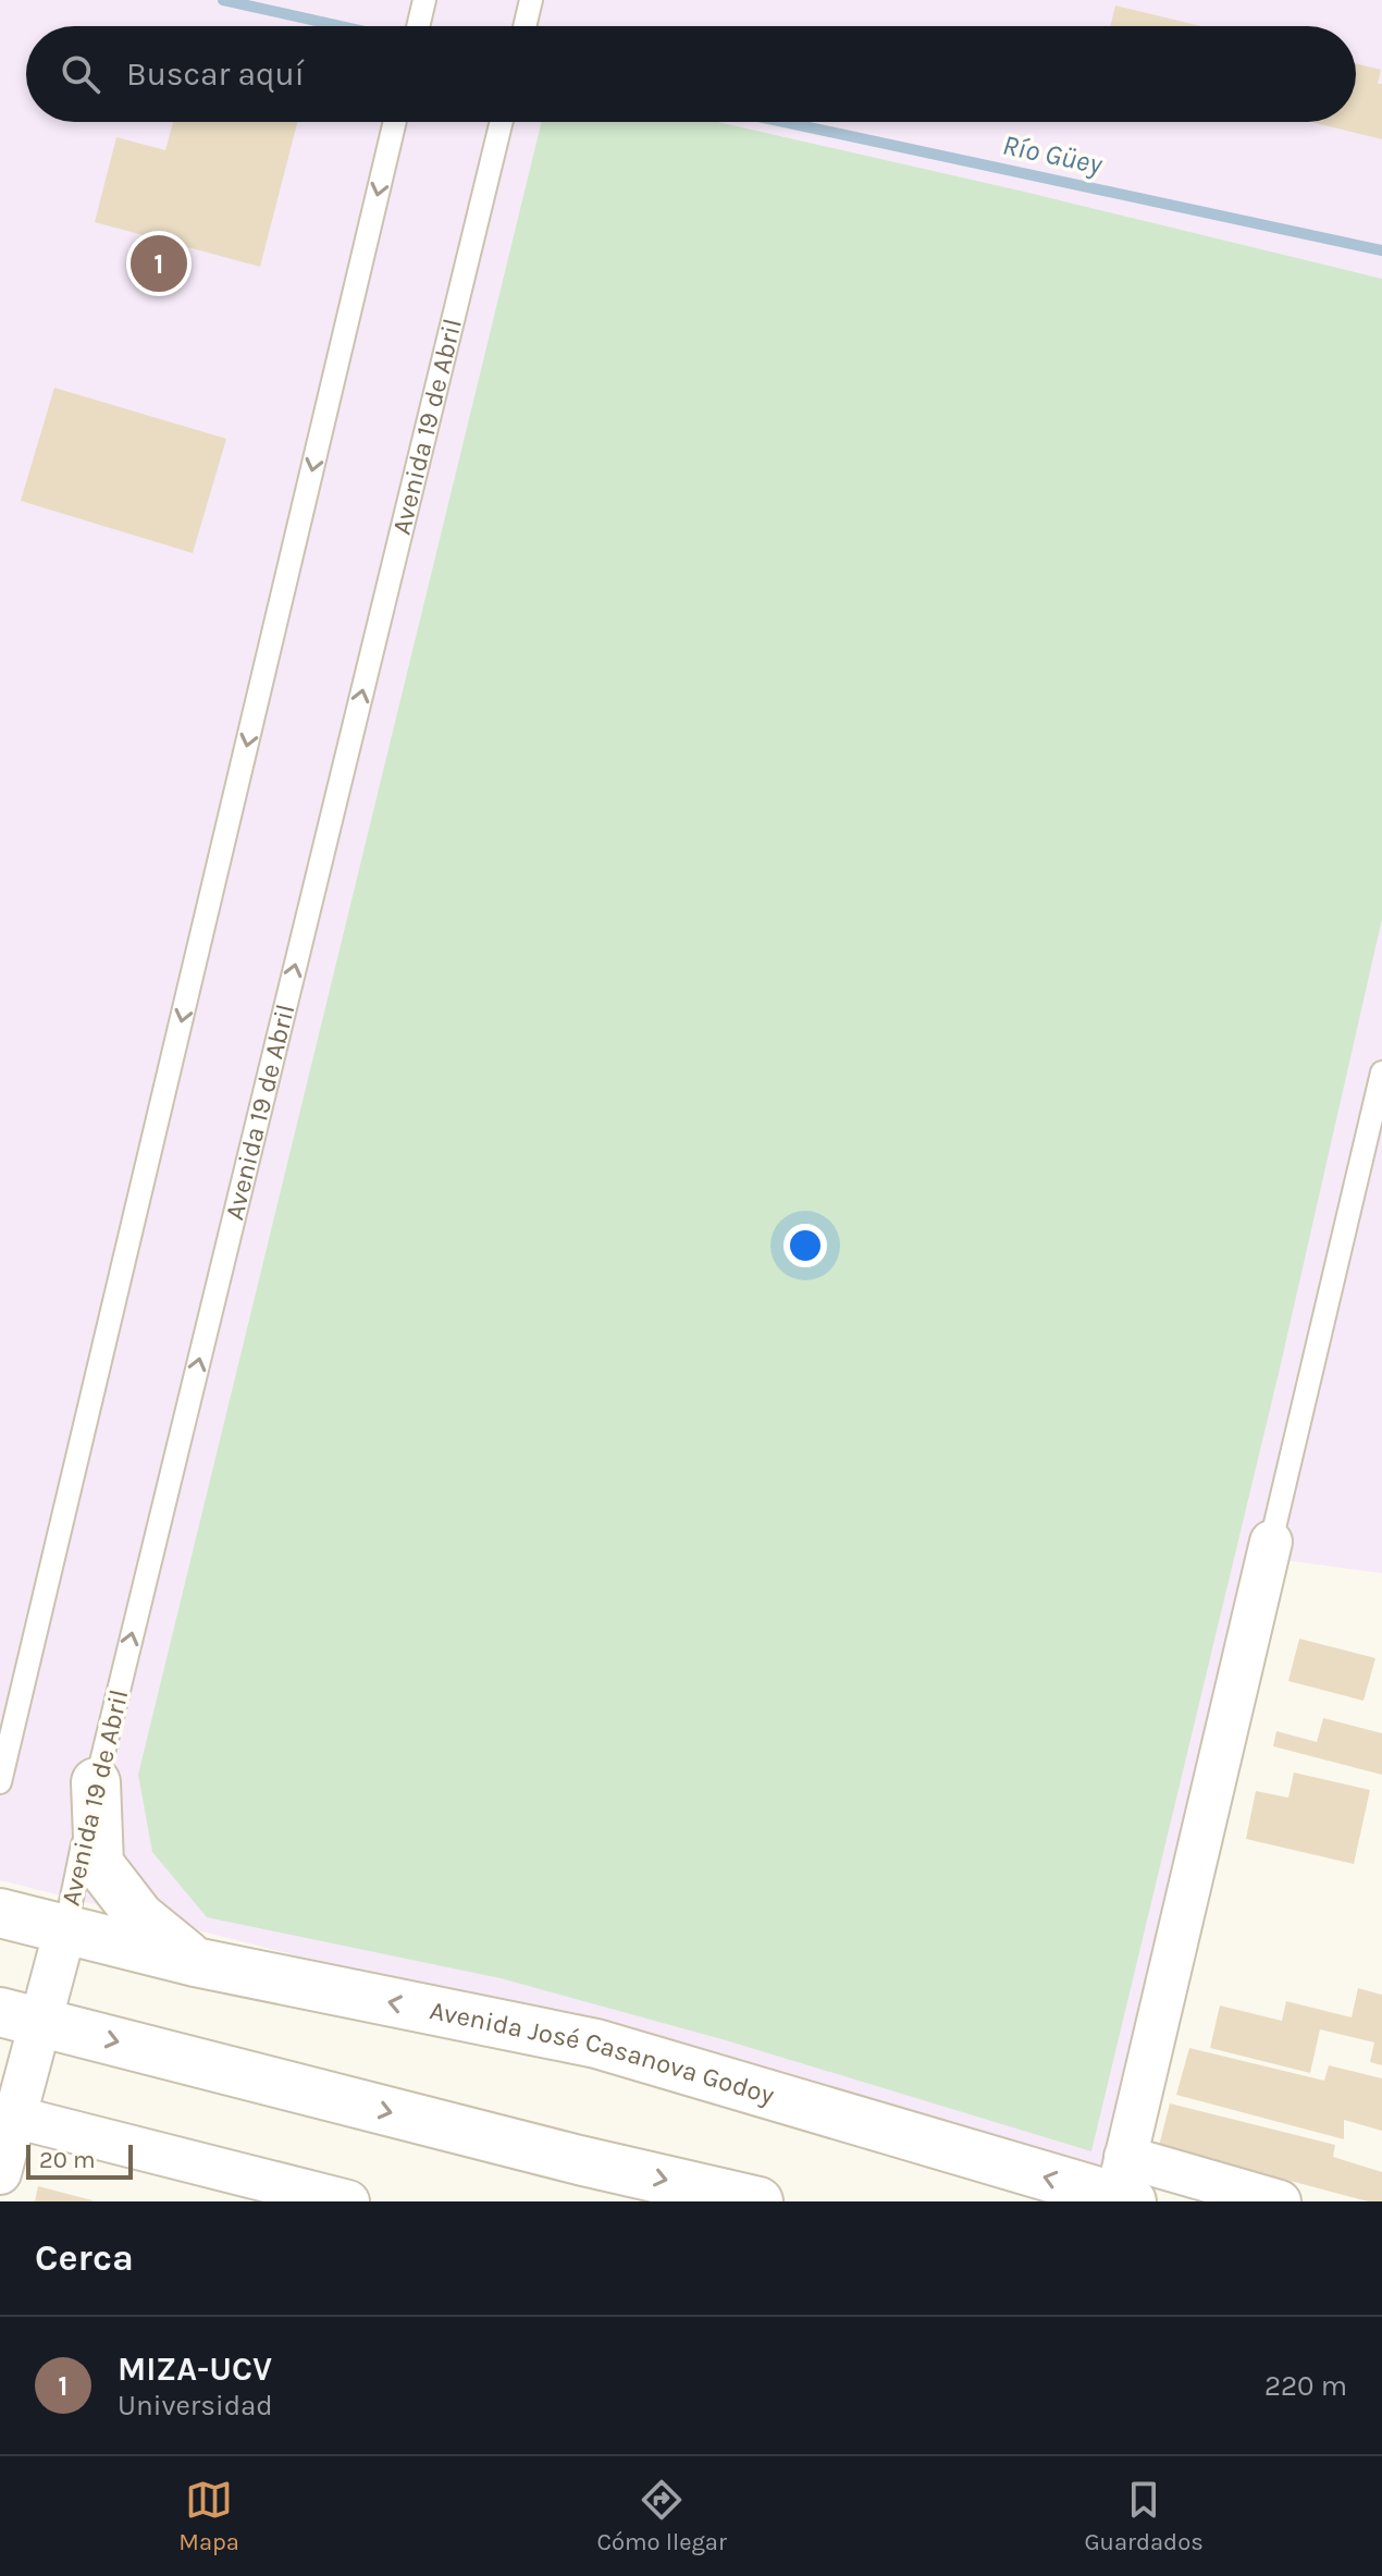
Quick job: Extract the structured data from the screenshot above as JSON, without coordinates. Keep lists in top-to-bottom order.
{
  "streets": {
    "street": ["Avenida 19 de Abril", "Avenida José Casanova Godoy"]
  },
  "crossings": [
    ["Avenida 19 de Abril", "Avenida José Casanova Godoy"]
  ],
  "water": ["Río Güey"],
  "scale_bar": "20 m",
  "page": {
    "search": "Buscar aquí",
    "pins": "1",
    "scale": "20 m",
    "heading": "Cerca",
    "list": [
      {
        "mark": "1",
        "name": "MIZA-UCV",
        "note": "Universidad",
        "value": "220 m"
      }
    ],
    "nav": ["Mapa", "Cómo llegar", "Guardados"]
  }
}
